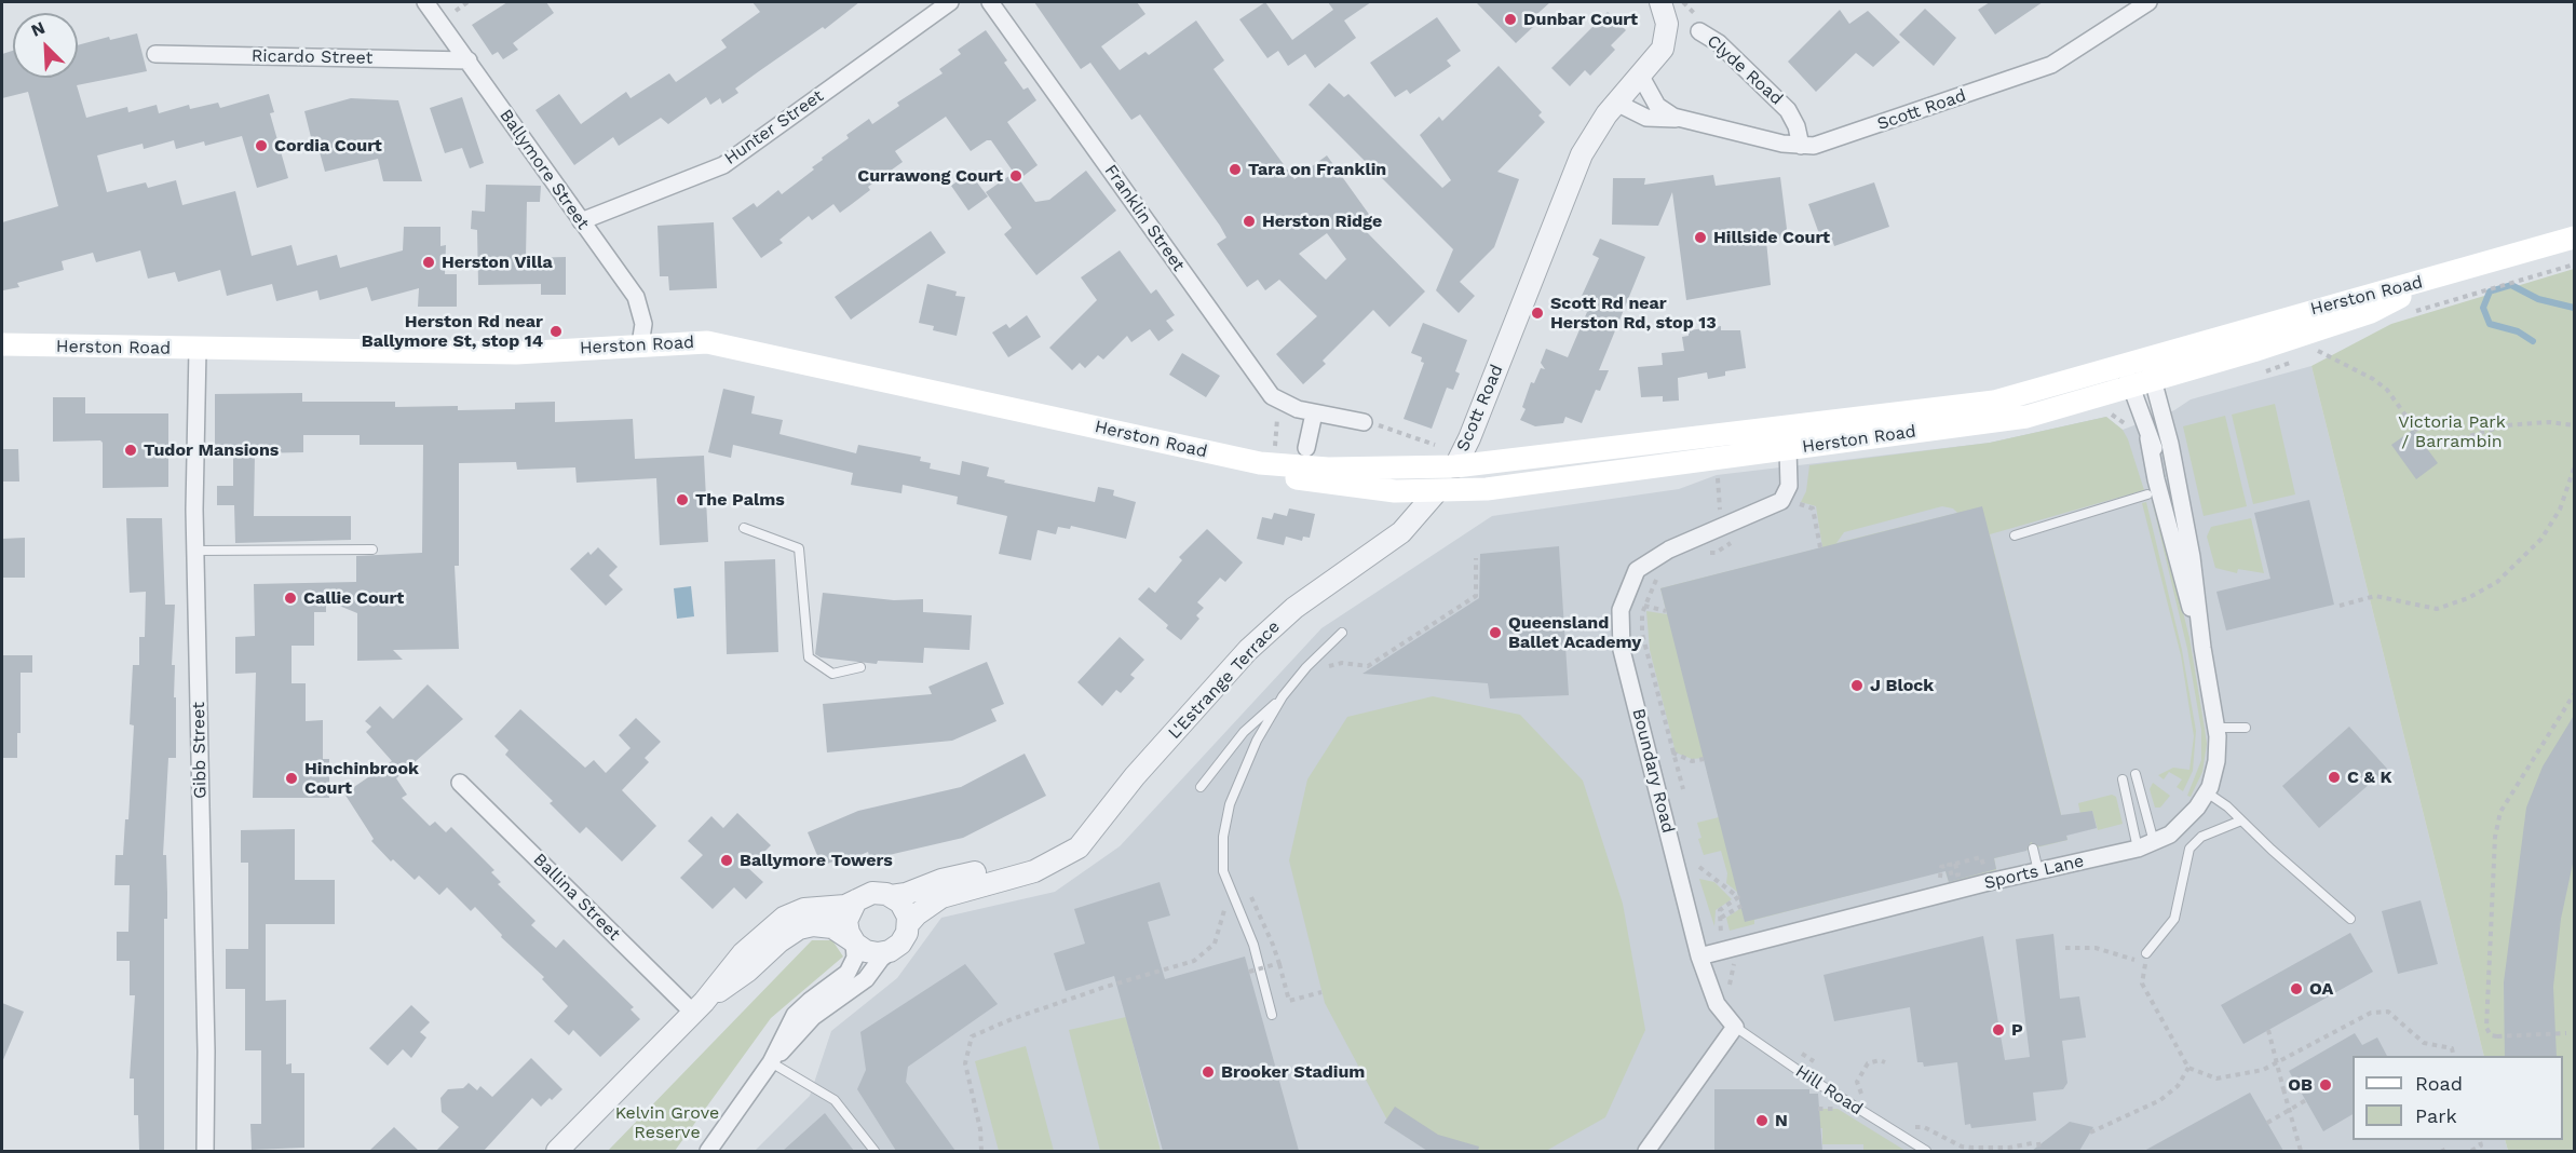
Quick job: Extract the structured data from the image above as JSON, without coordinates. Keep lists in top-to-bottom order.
{
  "streets": {
    "main road": ["Herston Road"],
    "street": [
      "Ricardo Street",
      "Clyde Road",
      "Scott Road",
      "Hunter Street",
      "Ballymore Street",
      "Franklin Street",
      "L'Estrange Terrace",
      "Gibb Street",
      "Boundary Road",
      "Sports Lane",
      "Ballina Street"
    ],
    "lane": ["Hill Road"]
  },
  "crossings": [
    ["Ricardo Street", "Ballymore Street"],
    ["Clyde Road", "Scott Road"],
    ["Scott Road", "Herston Road"],
    ["Hunter Street", "Ballymore Street"],
    ["Ballymore Street", "Herston Road"],
    ["Herston Road", "L'Estrange Terrace"],
    ["Herston Road", "Gibb Street"],
    ["Herston Road", "Boundary Road"],
    ["Herston Road", "Sports Lane"],
    ["Boundary Road", "Sports Lane"],
    ["Boundary Road", "Hill Road"]
  ],
  "parks": ["Victoria Park / Barrambin", "Kelvin Grove Reserve"],
  "places": [
    "Dunbar Court",
    "Cordia Court",
    "Tara on Franklin",
    "Currawong Court",
    "Herston Ridge",
    "Hillside Court",
    "Herston Villa",
    "Scott Rd near Herston Rd, stop 13",
    "Herston Rd near Ballymore St, stop 14",
    "Tudor Mansions",
    "The Palms",
    "Callie Court",
    "Queensland Ballet Academy",
    "J Block",
    "C & K",
    "Hinchinbrook Court",
    "Ballymore Towers",
    "OA",
    "P",
    "Brooker Stadium",
    "OB",
    "N"
  ],
  "legend": ["Road", "Park"],
  "north": "top left"
}
